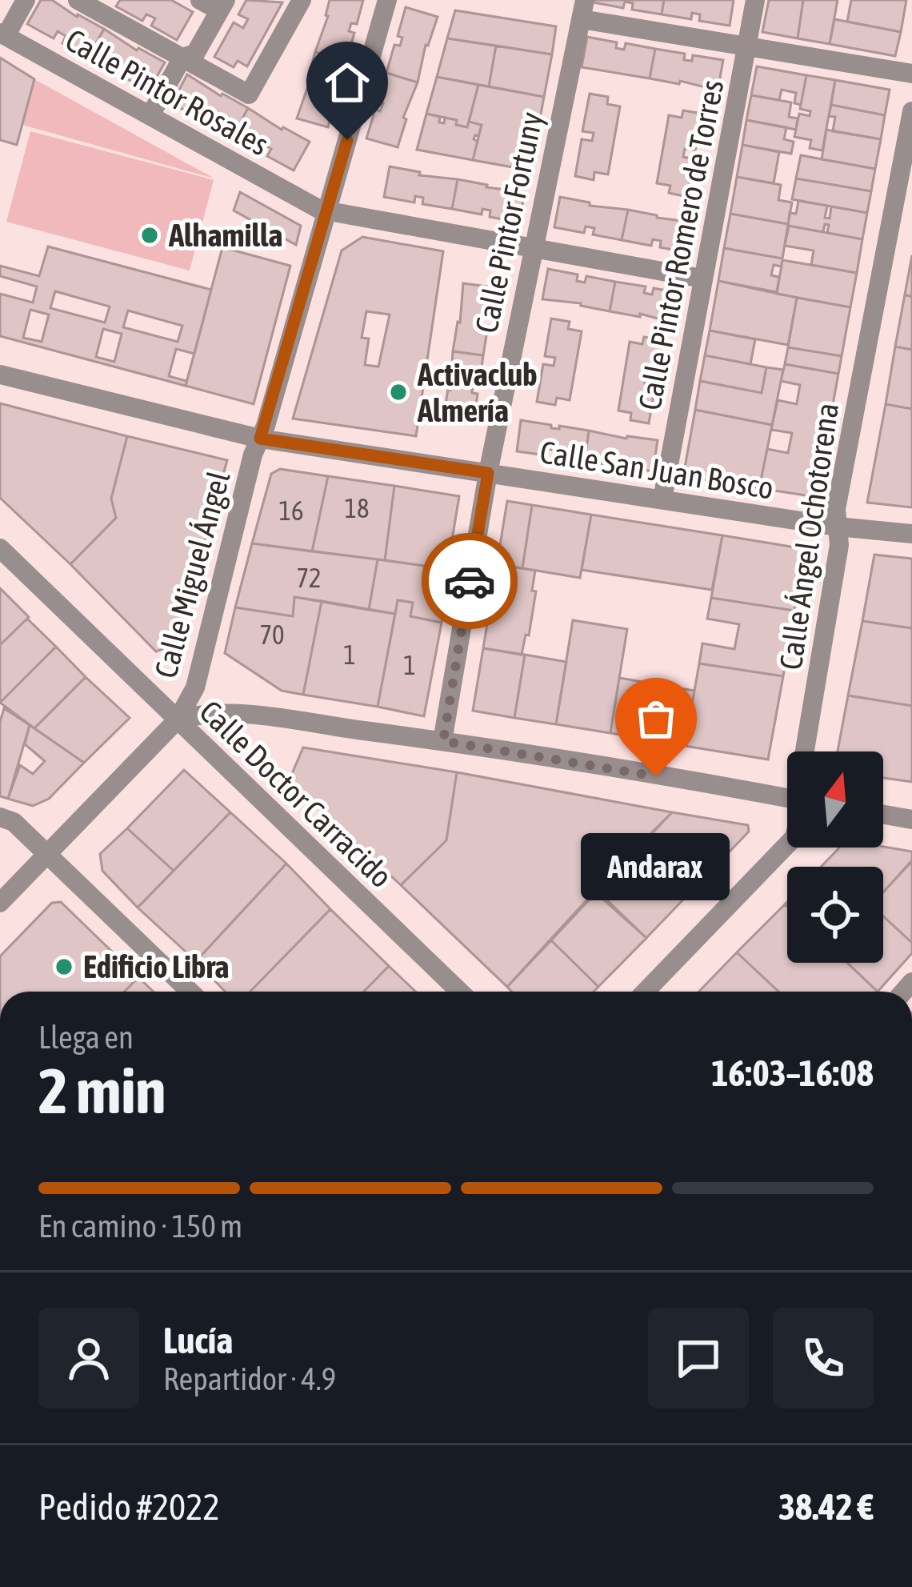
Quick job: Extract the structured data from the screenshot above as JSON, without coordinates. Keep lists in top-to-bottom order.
{
  "streets": {
    "street": [
      "Calle Pintor Rosales",
      "Calle Pintor Fortuny",
      "Calle Pintor Romero de Torres",
      "Calle San Juan Bosco",
      "Calle Ángel Ochotorena",
      "Calle Miguel Ángel",
      "Calle Doctor Carracido"
    ]
  },
  "crossings": [
    ["Calle Pintor Rosales", "Calle Pintor Fortuny"],
    ["Calle Pintor Rosales", "Calle Pintor Romero de Torres"],
    ["Calle Pintor Rosales", "Calle Miguel Ángel"],
    ["Calle Pintor Fortuny", "Calle San Juan Bosco"],
    ["Calle Pintor Romero de Torres", "Calle San Juan Bosco"],
    ["Calle San Juan Bosco", "Calle Ángel Ochotorena"],
    ["Calle San Juan Bosco", "Calle Miguel Ángel"],
    ["Calle Miguel Ángel", "Calle Doctor Carracido"]
  ],
  "places": [
    "Alhamilla",
    "Activaclub Almería",
    "Andarax",
    "Edificio Libra"
  ],
  "house_numbers": [
    "18",
    "16",
    "72",
    "70",
    "1",
    "1"
  ],
  "north": "top",
  "page": {
    "bubble": "Andarax",
    "heading": ["2 min", "Llega en", "16:03–16:08"],
    "panel": [
      "Lucía",
      "Repartidor · 4.9",
      "Pedido #2022",
      "38.42 €"
    ],
    "bar": "En camino · 150 m"
  }
}
